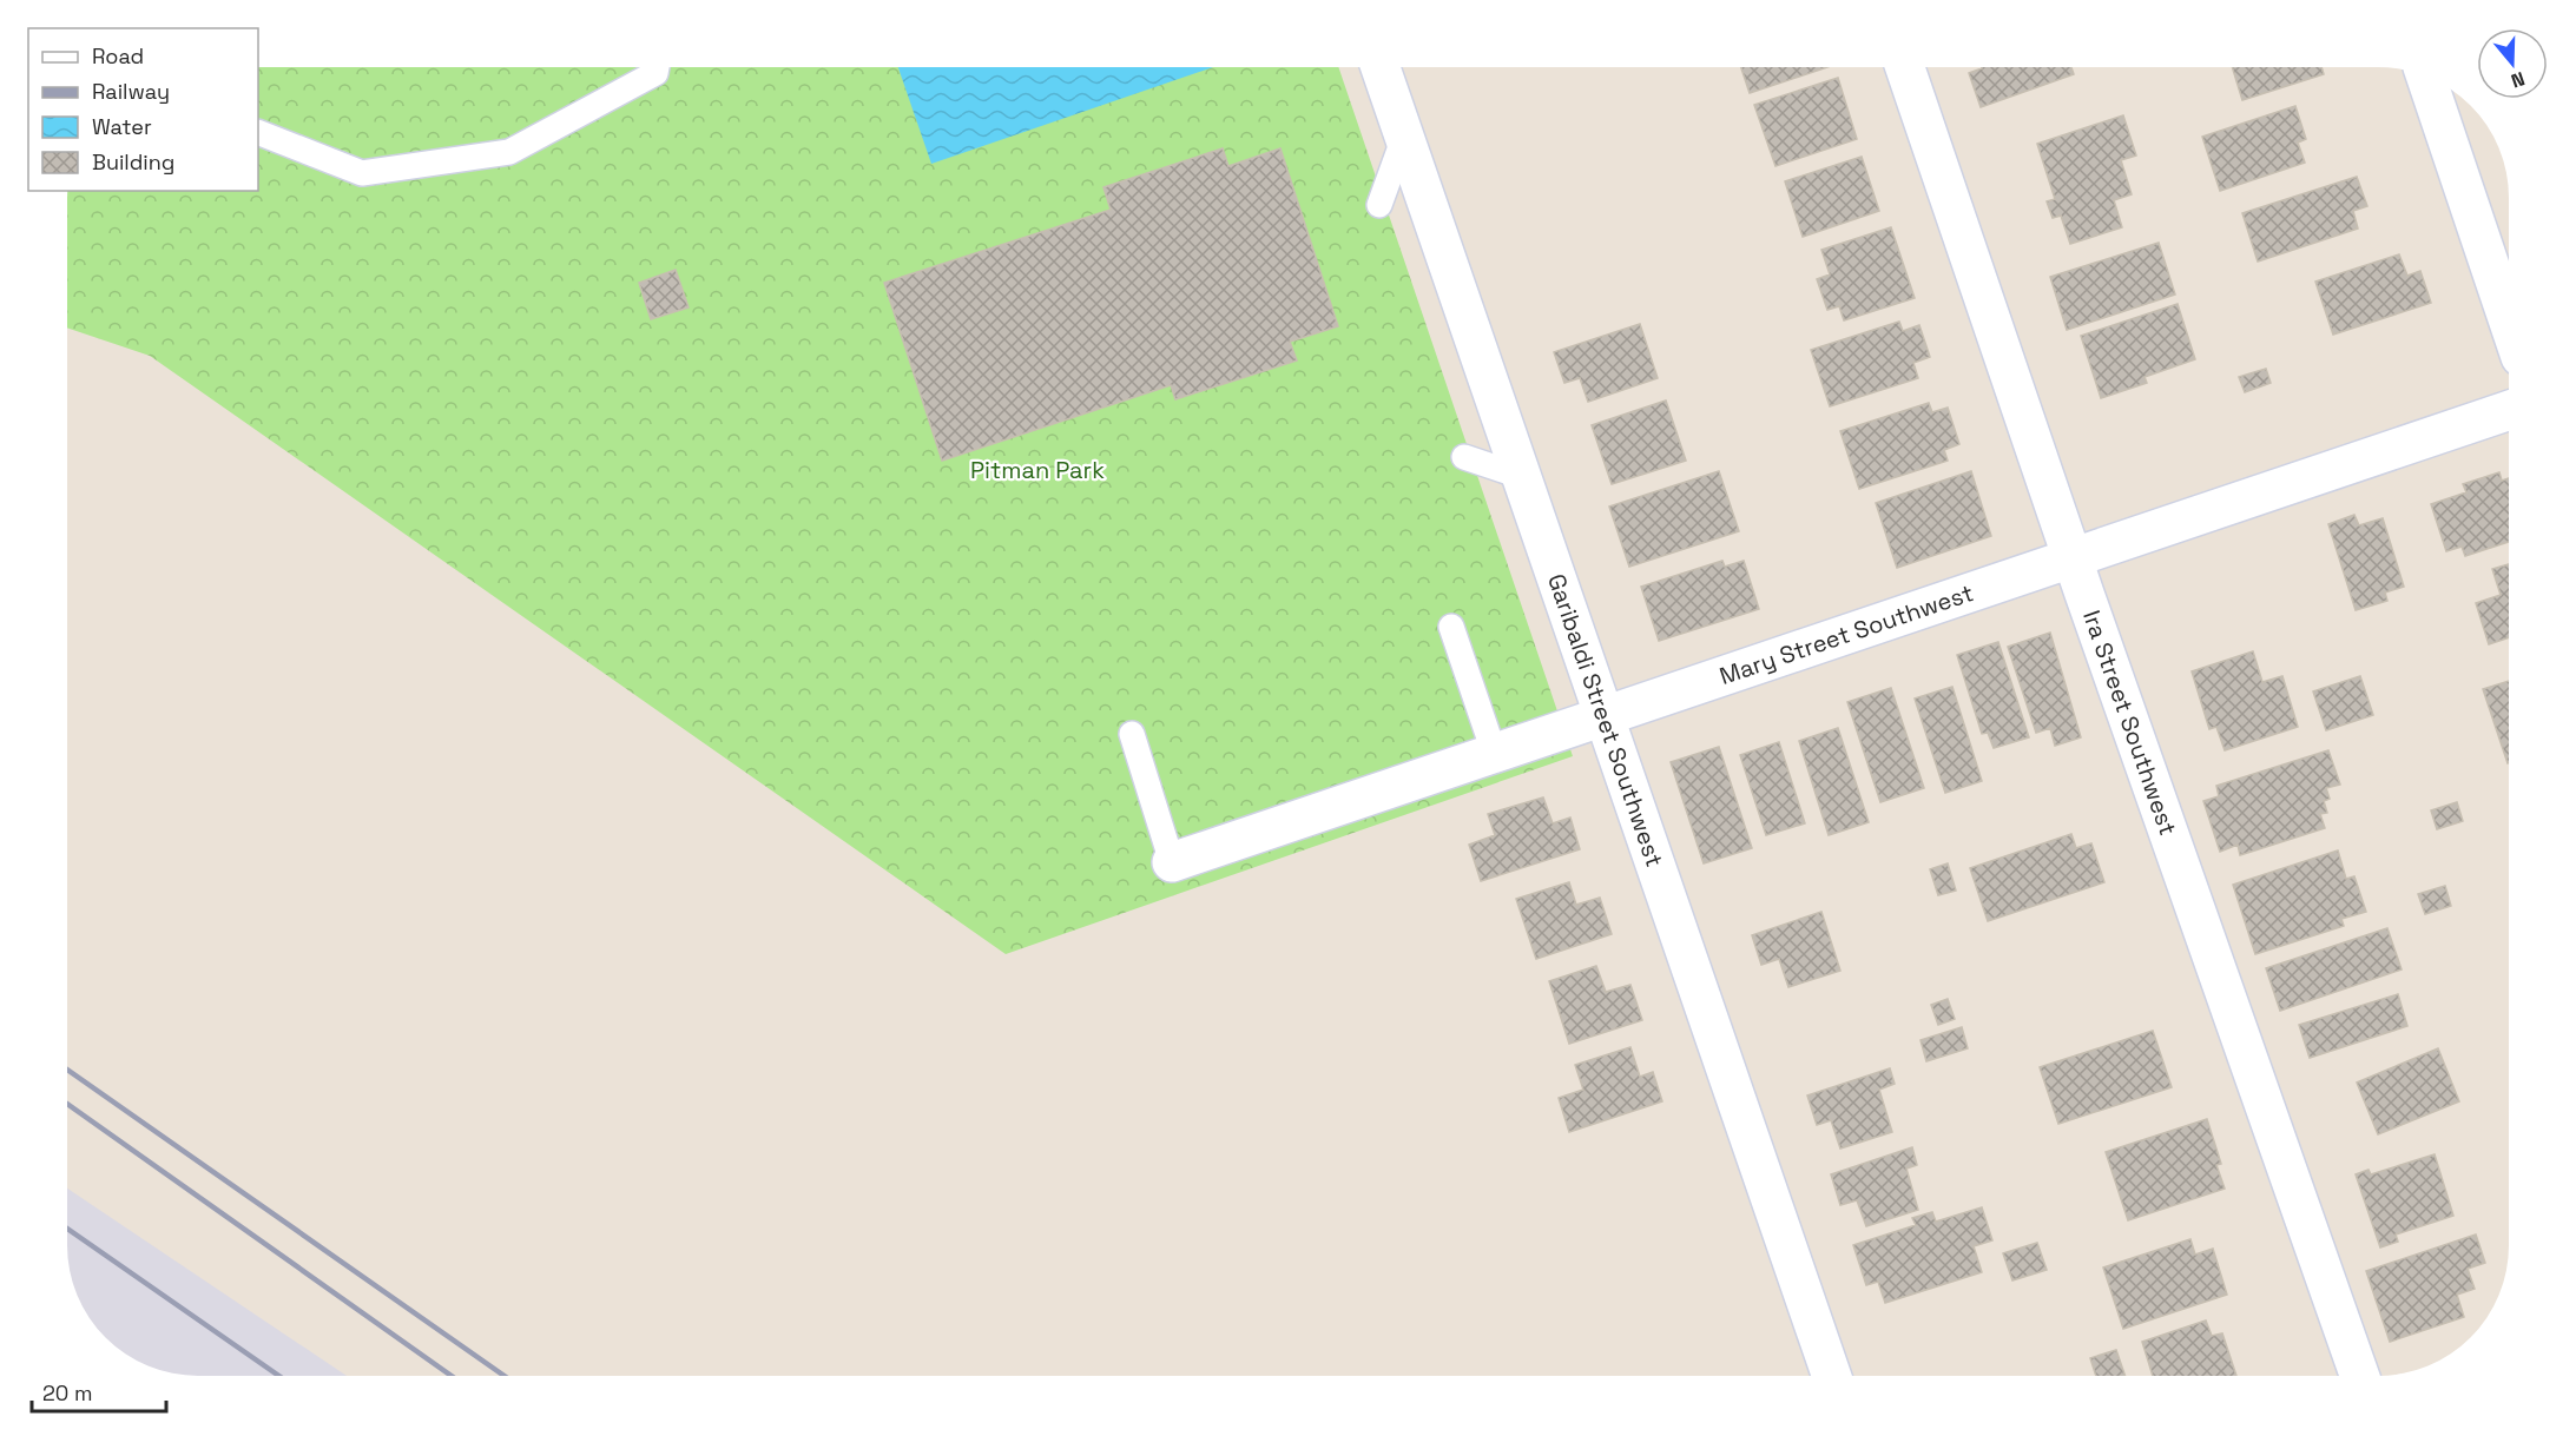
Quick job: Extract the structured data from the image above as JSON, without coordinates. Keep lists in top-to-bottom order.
{
  "streets": {
    "street": ["Mary Street Southwest", "Garibaldi Street Southwest", "Ira Street Southwest"]
  },
  "crossings": [
    ["Mary Street Southwest", "Garibaldi Street Southwest"],
    ["Mary Street Southwest", "Ira Street Southwest"]
  ],
  "parks": ["Pitman Park"],
  "legend": [
    "Road",
    "Railway",
    "Water",
    "Building"
  ],
  "scale_bar": "20 m",
  "north": "bottom"
}
